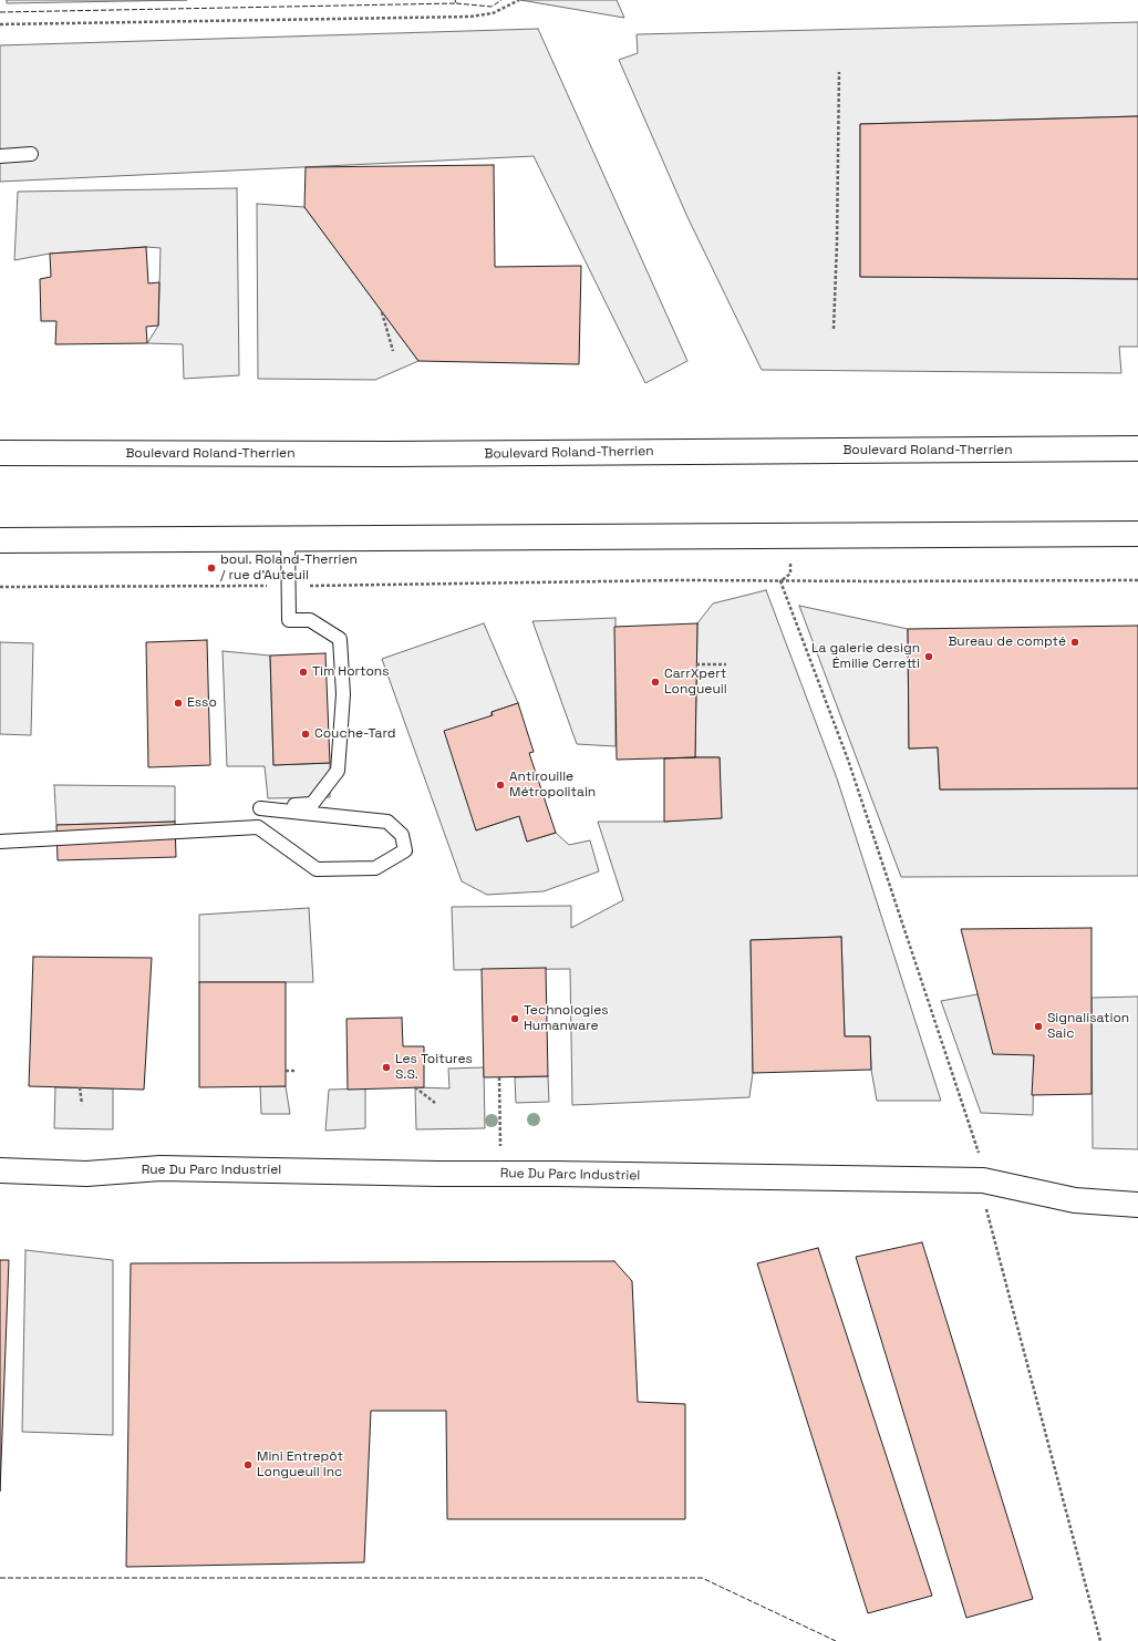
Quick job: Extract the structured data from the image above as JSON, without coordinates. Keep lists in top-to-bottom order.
{
  "streets": {
    "main road": ["Boulevard Roland-Therrien", "Rue Du Parc Industriel"]
  },
  "places": [
    "boul. Roland-Therrien / rue d'Auteuil",
    "Bureau de compté",
    "La galerie design Émilie Cerretti",
    "Tim Hortons",
    "CarrXpert Longueuil",
    "Esso",
    "Couche-Tard",
    "Antirouille Métropolitain",
    "Technologies Humanware",
    "Signalisation Saic",
    "Les Toitures S.S.",
    "Mini Entrepôt Longueuil Inc"
  ]
}
